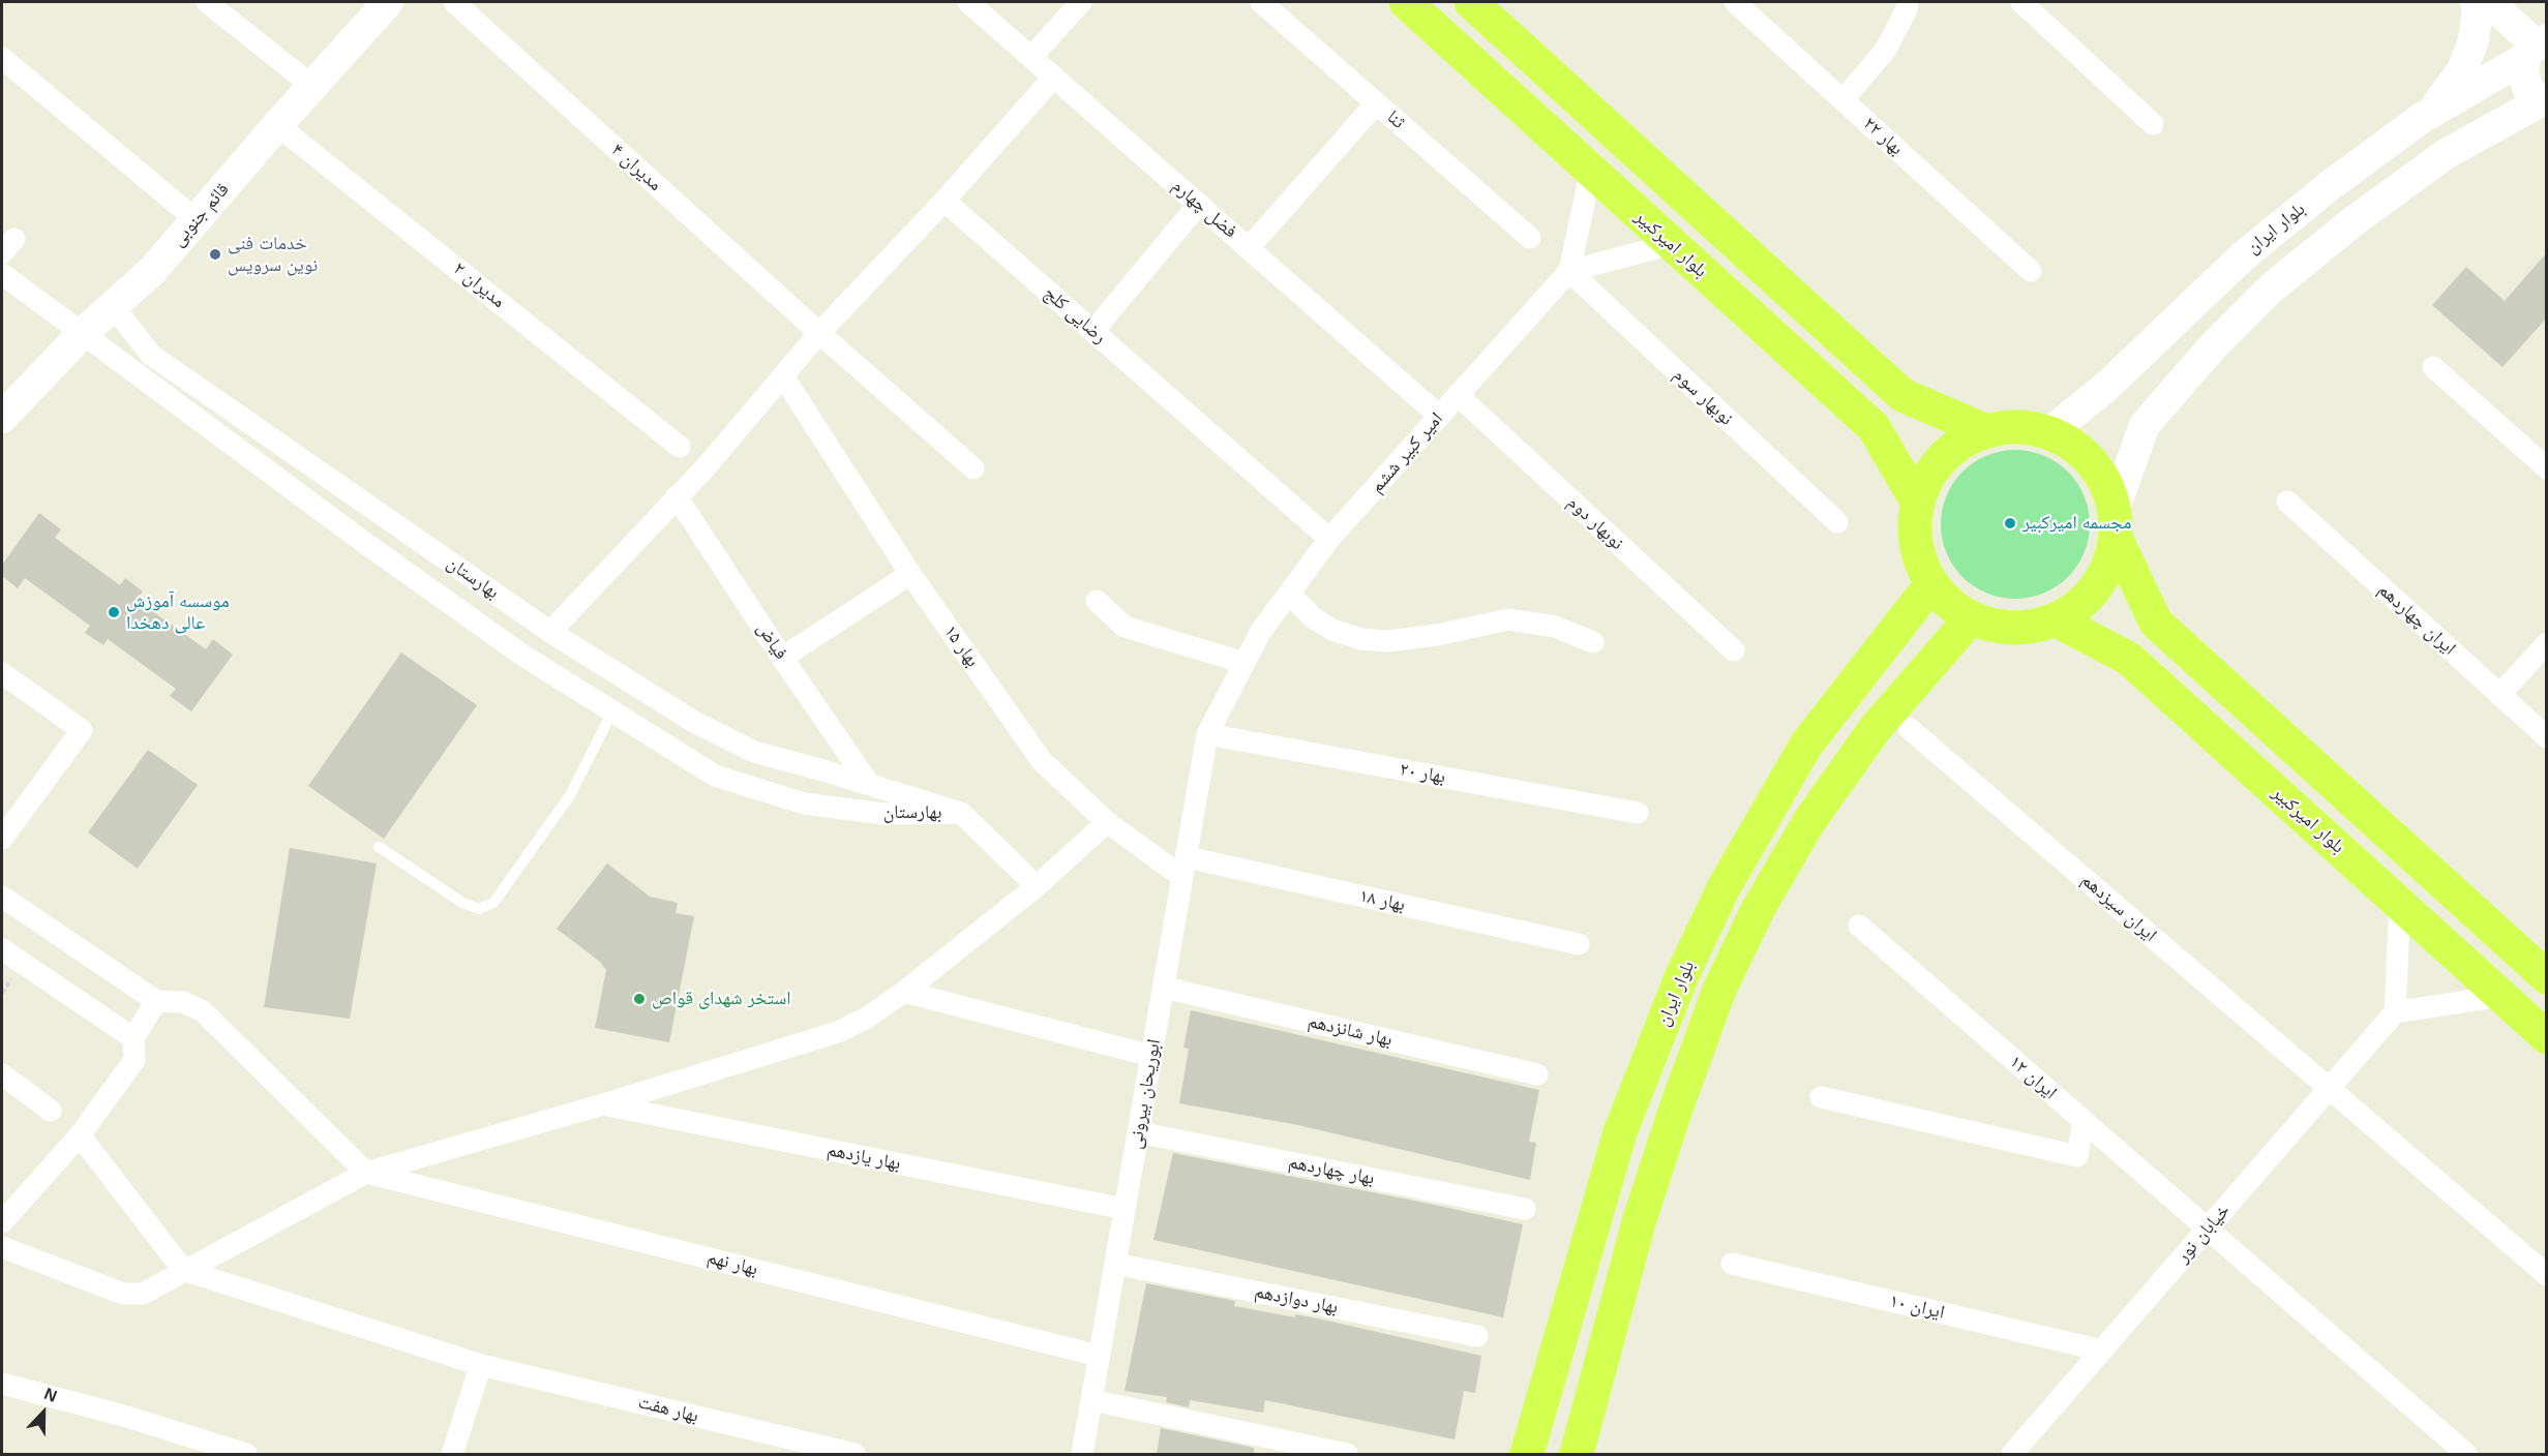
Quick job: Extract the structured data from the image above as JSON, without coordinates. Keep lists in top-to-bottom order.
{
  "streets": {
    "main road": ["قائم جنوبی", "بلوار ایران", "بلوار امیرکبیر"],
    "street": [
      "ثنا",
      "بهار ۲۲",
      "مدیران ۴",
      "فضل چهارم",
      "مدیران ۲",
      "رضایی کلج",
      "نوبهار سوم",
      "امیر کبیر ششم",
      "نوبهار دوم",
      "بهارستان",
      "ایران چهاردهم",
      "فیاض",
      "بهار ۱۵",
      "بهار ۲۰",
      "بهار ۱۸",
      "ایران سیزدهم",
      "بهار شانزدهم",
      "ایران ۱۲",
      "ابوریحان بیرونی",
      "بهار یازدهم",
      "بهار چهاردهم",
      "خیابان نور",
      "بهار نهم",
      "بهار دوازدهم",
      "ایران ۱۰",
      "بهار هفت"
    ]
  },
  "crossings": [
    ["فضل چهارم", "امیر کبیر ششم"],
    ["قائم جنوبی", "مدیران ۲"],
    ["قائم جنوبی", "بهارستان"],
    ["بلوار ایران", "بلوار امیرکبیر"],
    ["بلوار امیرکبیر", "امیر کبیر ششم"],
    ["رضایی کلج", "امیر کبیر ششم"],
    ["نوبهار سوم", "امیر کبیر ششم"],
    ["امیر کبیر ششم", "نوبهار دوم"],
    ["امیر کبیر ششم", "بهار ۲۰"],
    ["امیر کبیر ششم", "ابوریحان بیرونی"],
    ["بهارستان", "فیاض"],
    ["بهار ۱۵", "بهار ۱۸"],
    ["بهار ۱۵", "ابوریحان بیرونی"],
    ["بهار ۲۰", "ابوریحان بیرونی"],
    ["بهار ۱۸", "ابوریحان بیرونی"],
    ["ایران سیزدهم", "خیابان نور"],
    ["بهار شانزدهم", "ابوریحان بیرونی"],
    ["ایران ۱۲", "خیابان نور"],
    ["ابوریحان بیرونی", "بهار یازدهم"],
    ["ابوریحان بیرونی", "بهار چهاردهم"],
    ["ابوریحان بیرونی", "بهار نهم"],
    ["ابوریحان بیرونی", "بهار دوازدهم"],
    ["خیابان نور", "ایران ۱۰"]
  ],
  "places": [
    "خدمات فنی نوین سرویس",
    "مجسمه امیرکبیر",
    "موسسه آموزش عالی دهخدا",
    "استخر شهدای قواص"
  ],
  "north": "top"
}
